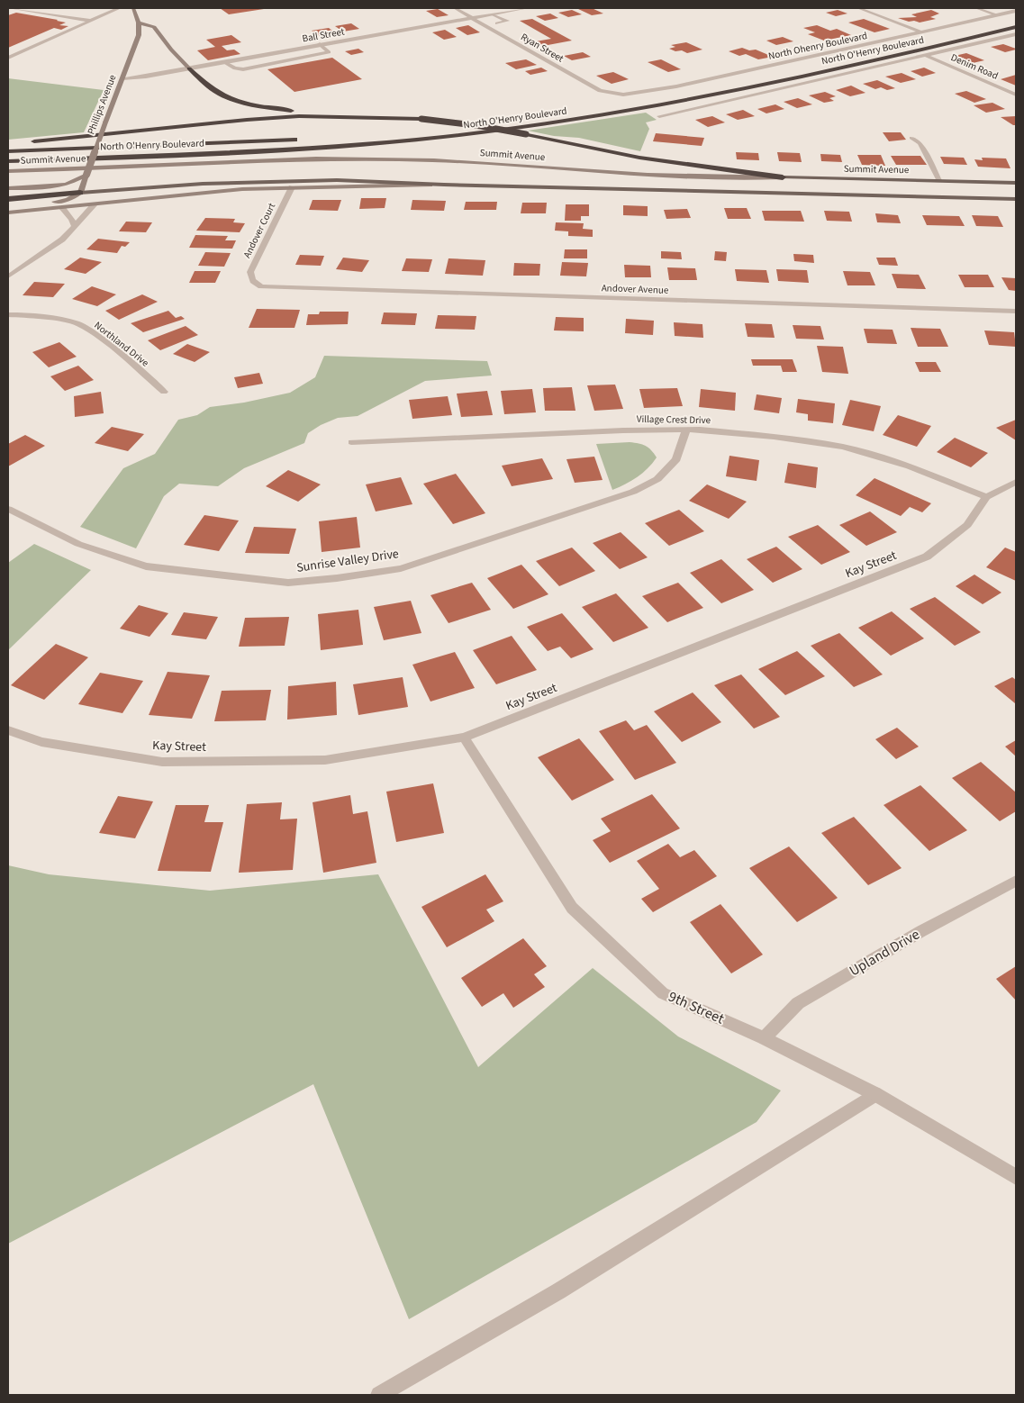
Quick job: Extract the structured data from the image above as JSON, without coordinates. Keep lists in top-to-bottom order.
{
  "streets": {
    "highway": ["North O'Henry Boulevard"],
    "main road": ["Phillips Avenue", "Summit Avenue"],
    "street": [
      "Ball Street",
      "North Ohenry Boulevard",
      "Ryan Street",
      "Denim Road",
      "Andover Court",
      "Andover Avenue",
      "Northland Drive",
      "Village Crest Drive",
      "Sunrise Valley Drive",
      "Kay Street",
      "Upland Drive",
      "9th Street"
    ]
  },
  "crossings": [
    ["Ball Street", "Ryan Street"],
    ["Ball Street", "Phillips Avenue"],
    ["North Ohenry Boulevard", "Ryan Street"],
    ["Andover Court", "Andover Avenue"],
    ["Village Crest Drive", "Sunrise Valley Drive"],
    ["Village Crest Drive", "Kay Street"],
    ["Kay Street", "9th Street"],
    ["Upland Drive", "9th Street"]
  ]
}
